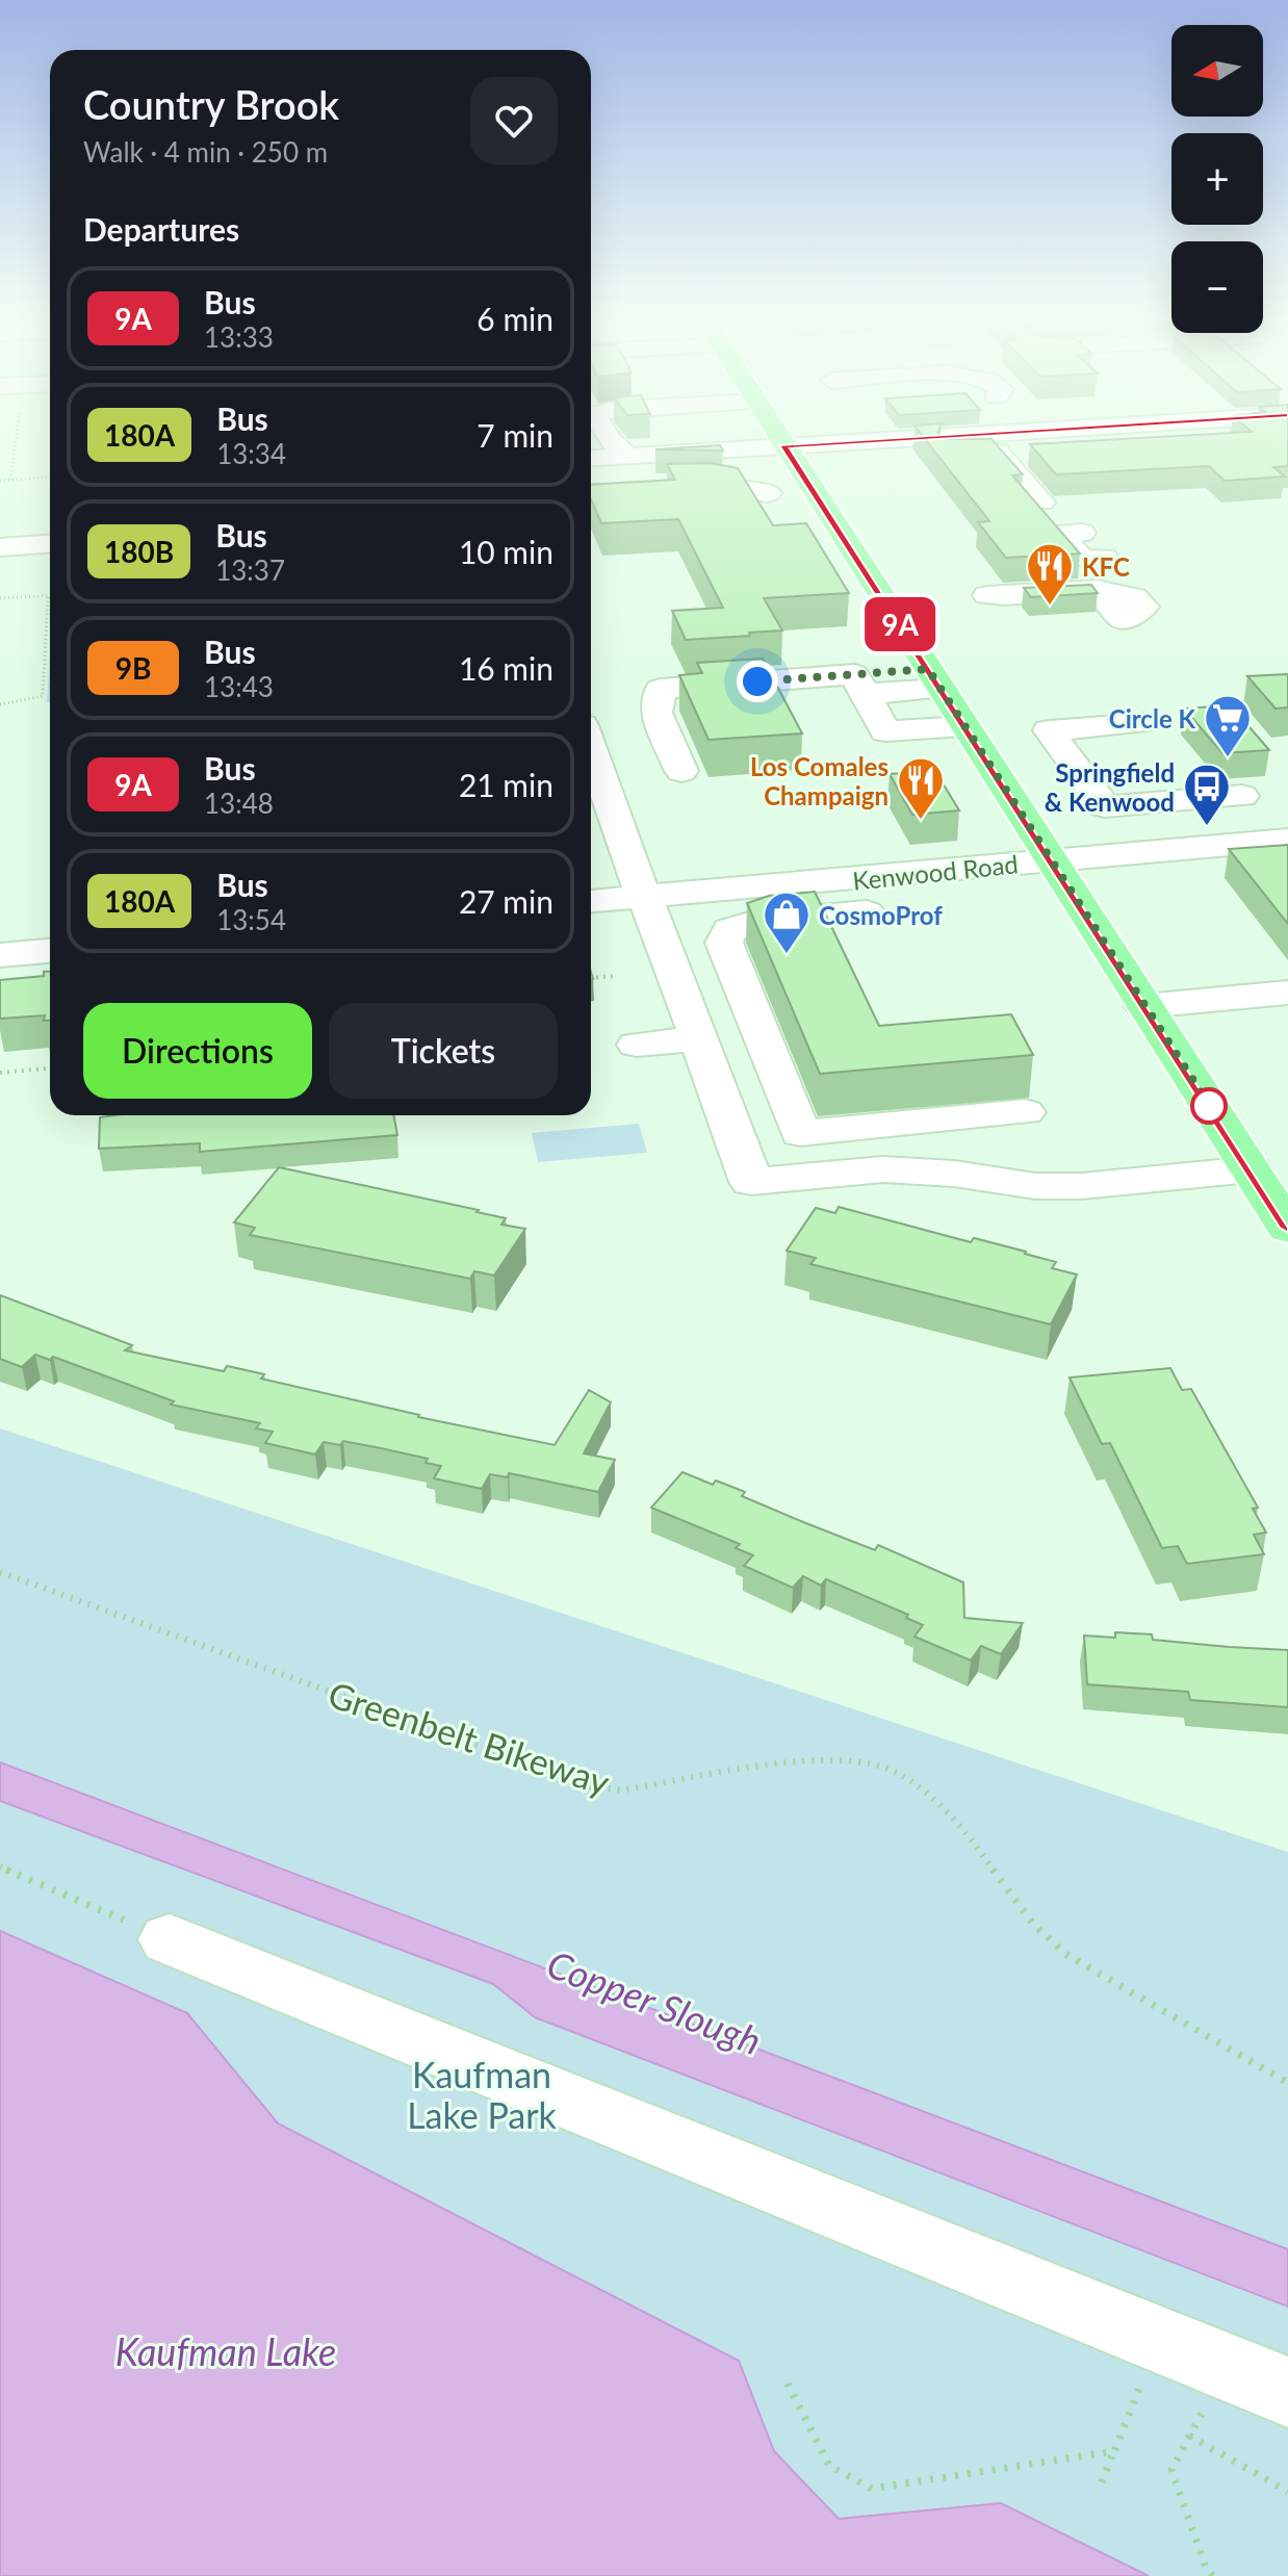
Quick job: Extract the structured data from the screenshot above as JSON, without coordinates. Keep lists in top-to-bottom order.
{
  "streets": {
    "street": ["Kenwood Road"],
    "path": ["Greenbelt Bikeway"]
  },
  "water": ["Copper Slough", "Kaufman Lake"],
  "parks": ["Kaufman Lake Park"],
  "places": {
    "restaurant": ["KFC", "Los Comales Champaign"],
    "supermarket": ["Circle K"],
    "bus stop": ["Springfield & Kenwood"],
    "shop": ["CosmoProf"]
  },
  "lines": ["bus line 9A"],
  "north": "left",
  "page": {
    "on_map": "9A",
    "map_buttons": ["+", "−"],
    "heading": [
      ["Country Brook", "Walk · 4 min · 250 m"],
      "Departures"
    ],
    "list": [
      {
        "mark": "9A",
        "name": "Bus",
        "note": "13:33",
        "value": "6 min"
      },
      {
        "mark": "180A",
        "name": "Bus",
        "note": "13:34",
        "value": "7 min"
      },
      {
        "mark": "180B",
        "name": "Bus",
        "note": "13:37",
        "value": "10 min"
      },
      {
        "mark": "9B",
        "name": "Bus",
        "note": "13:43",
        "value": "16 min"
      },
      {
        "mark": "9A",
        "name": "Bus",
        "note": "13:48",
        "value": "21 min"
      },
      {
        "mark": "180A",
        "name": "Bus",
        "note": "13:54",
        "value": "27 min"
      }
    ],
    "buttons": ["Directions", "Tickets"]
  }
}
